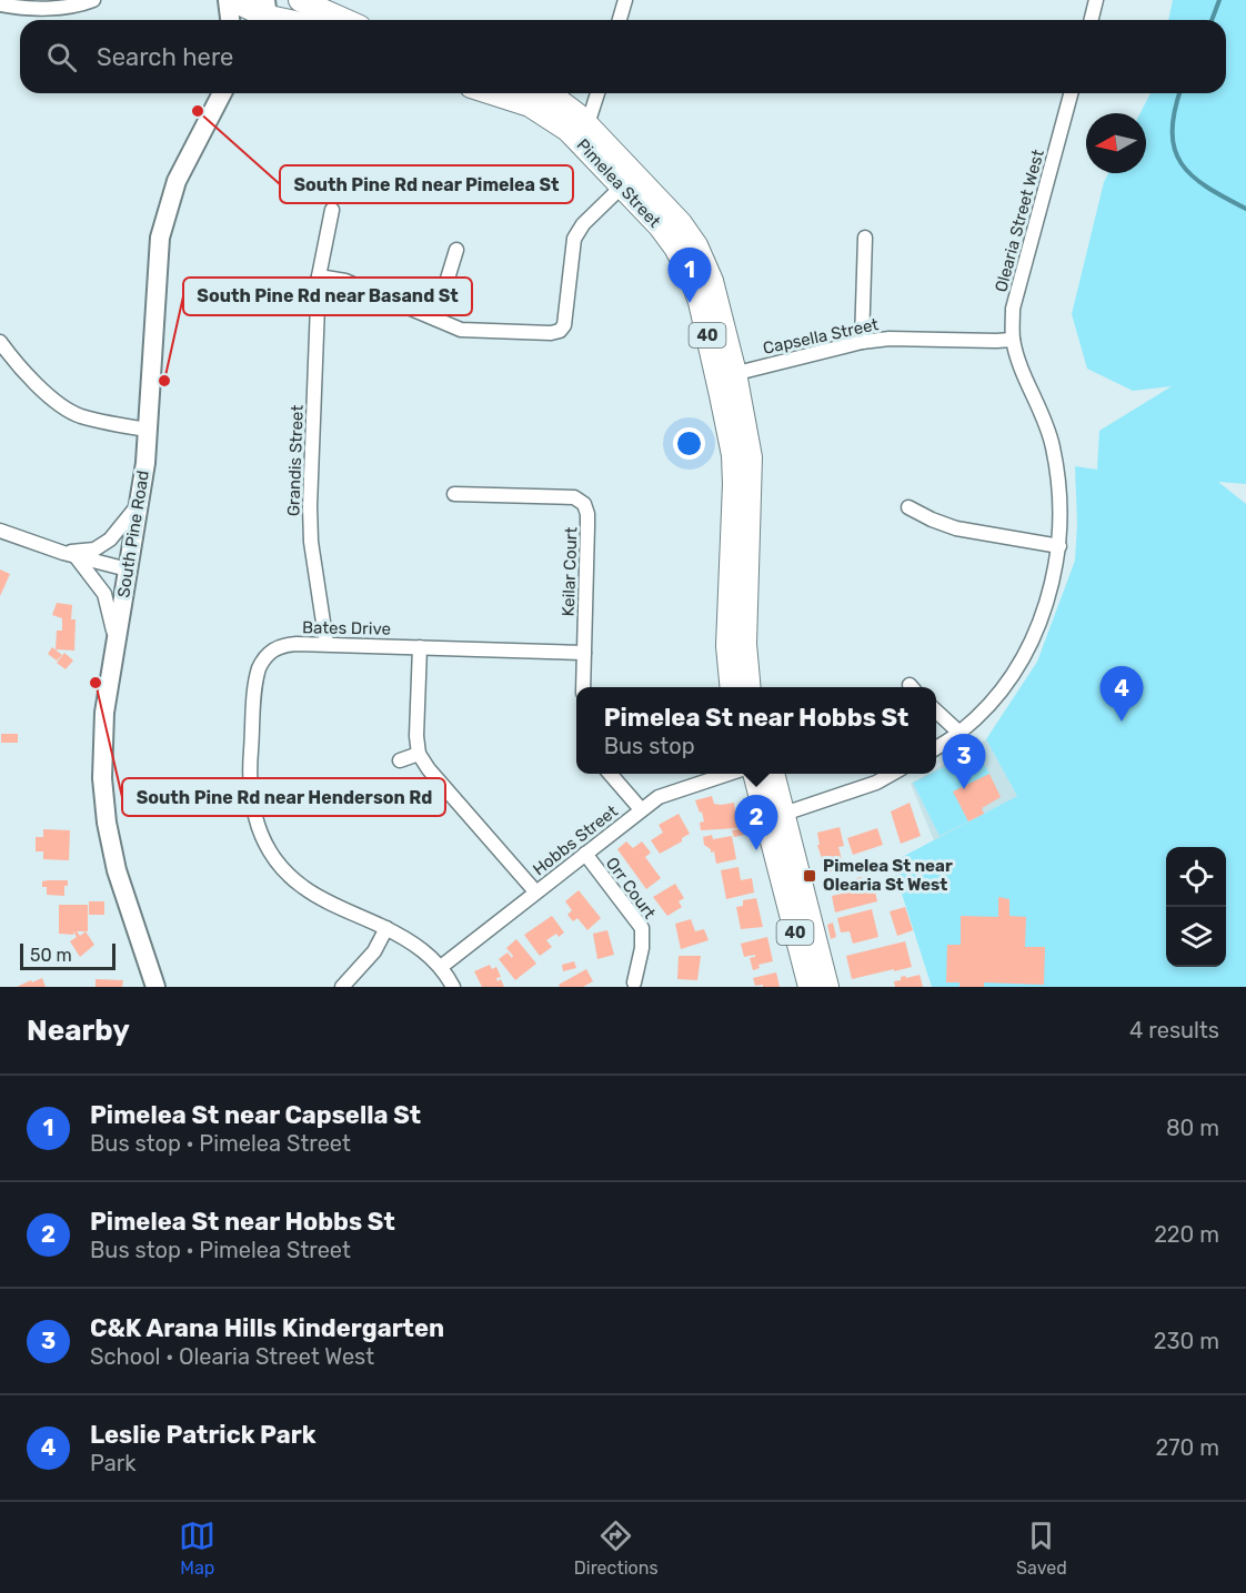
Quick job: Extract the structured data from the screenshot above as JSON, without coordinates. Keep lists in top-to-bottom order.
{
  "streets": {
    "main road": ["Pimelea Street", "40"],
    "street": [
      "Olearia Street West",
      "Capsella Street",
      "Grandis Street",
      "South Pine Road",
      "Keilar Court",
      "Bates Drive",
      "Hobbs Street",
      "Orr Court"
    ]
  },
  "crossings": [
    ["Pimelea Street", "Capsella Street"],
    ["Olearia Street West", "Capsella Street"],
    ["Grandis Street", "Bates Drive"],
    ["Keilar Court", "Bates Drive"],
    ["Bates Drive", "Hobbs Street"],
    ["Hobbs Street", "Orr Court"]
  ],
  "places": {
    "other": ["South Pine Rd near Pimelea St", "South Pine Rd near Basand St", "South Pine Rd near Henderson Rd"],
    "transit": ["Pimelea St near Olearia St West"]
  },
  "scale_bar": "50 m",
  "north": "left",
  "page": {
    "search": "Search here",
    "pins": [
      "1",
      "4",
      "3",
      "2"
    ],
    "popup": ["Pimelea St near Hobbs St", "Bus stop"],
    "scale": "50 m",
    "heading": ["Nearby", "4 results"],
    "list": [
      {
        "mark": "1",
        "name": "Pimelea St near Capsella St",
        "note": "Bus stop · Pimelea Street",
        "value": "80 m"
      },
      {
        "mark": "2",
        "name": "Pimelea St near Hobbs St",
        "note": "Bus stop · Pimelea Street",
        "value": "220 m"
      },
      {
        "mark": "3",
        "name": "C&K Arana Hills Kindergarten",
        "note": "School · Olearia Street West",
        "value": "230 m"
      },
      {
        "mark": "4",
        "name": "Leslie Patrick Park",
        "note": "Park",
        "value": "270 m"
      }
    ],
    "nav": ["Map", "Directions", "Saved"]
  }
}
